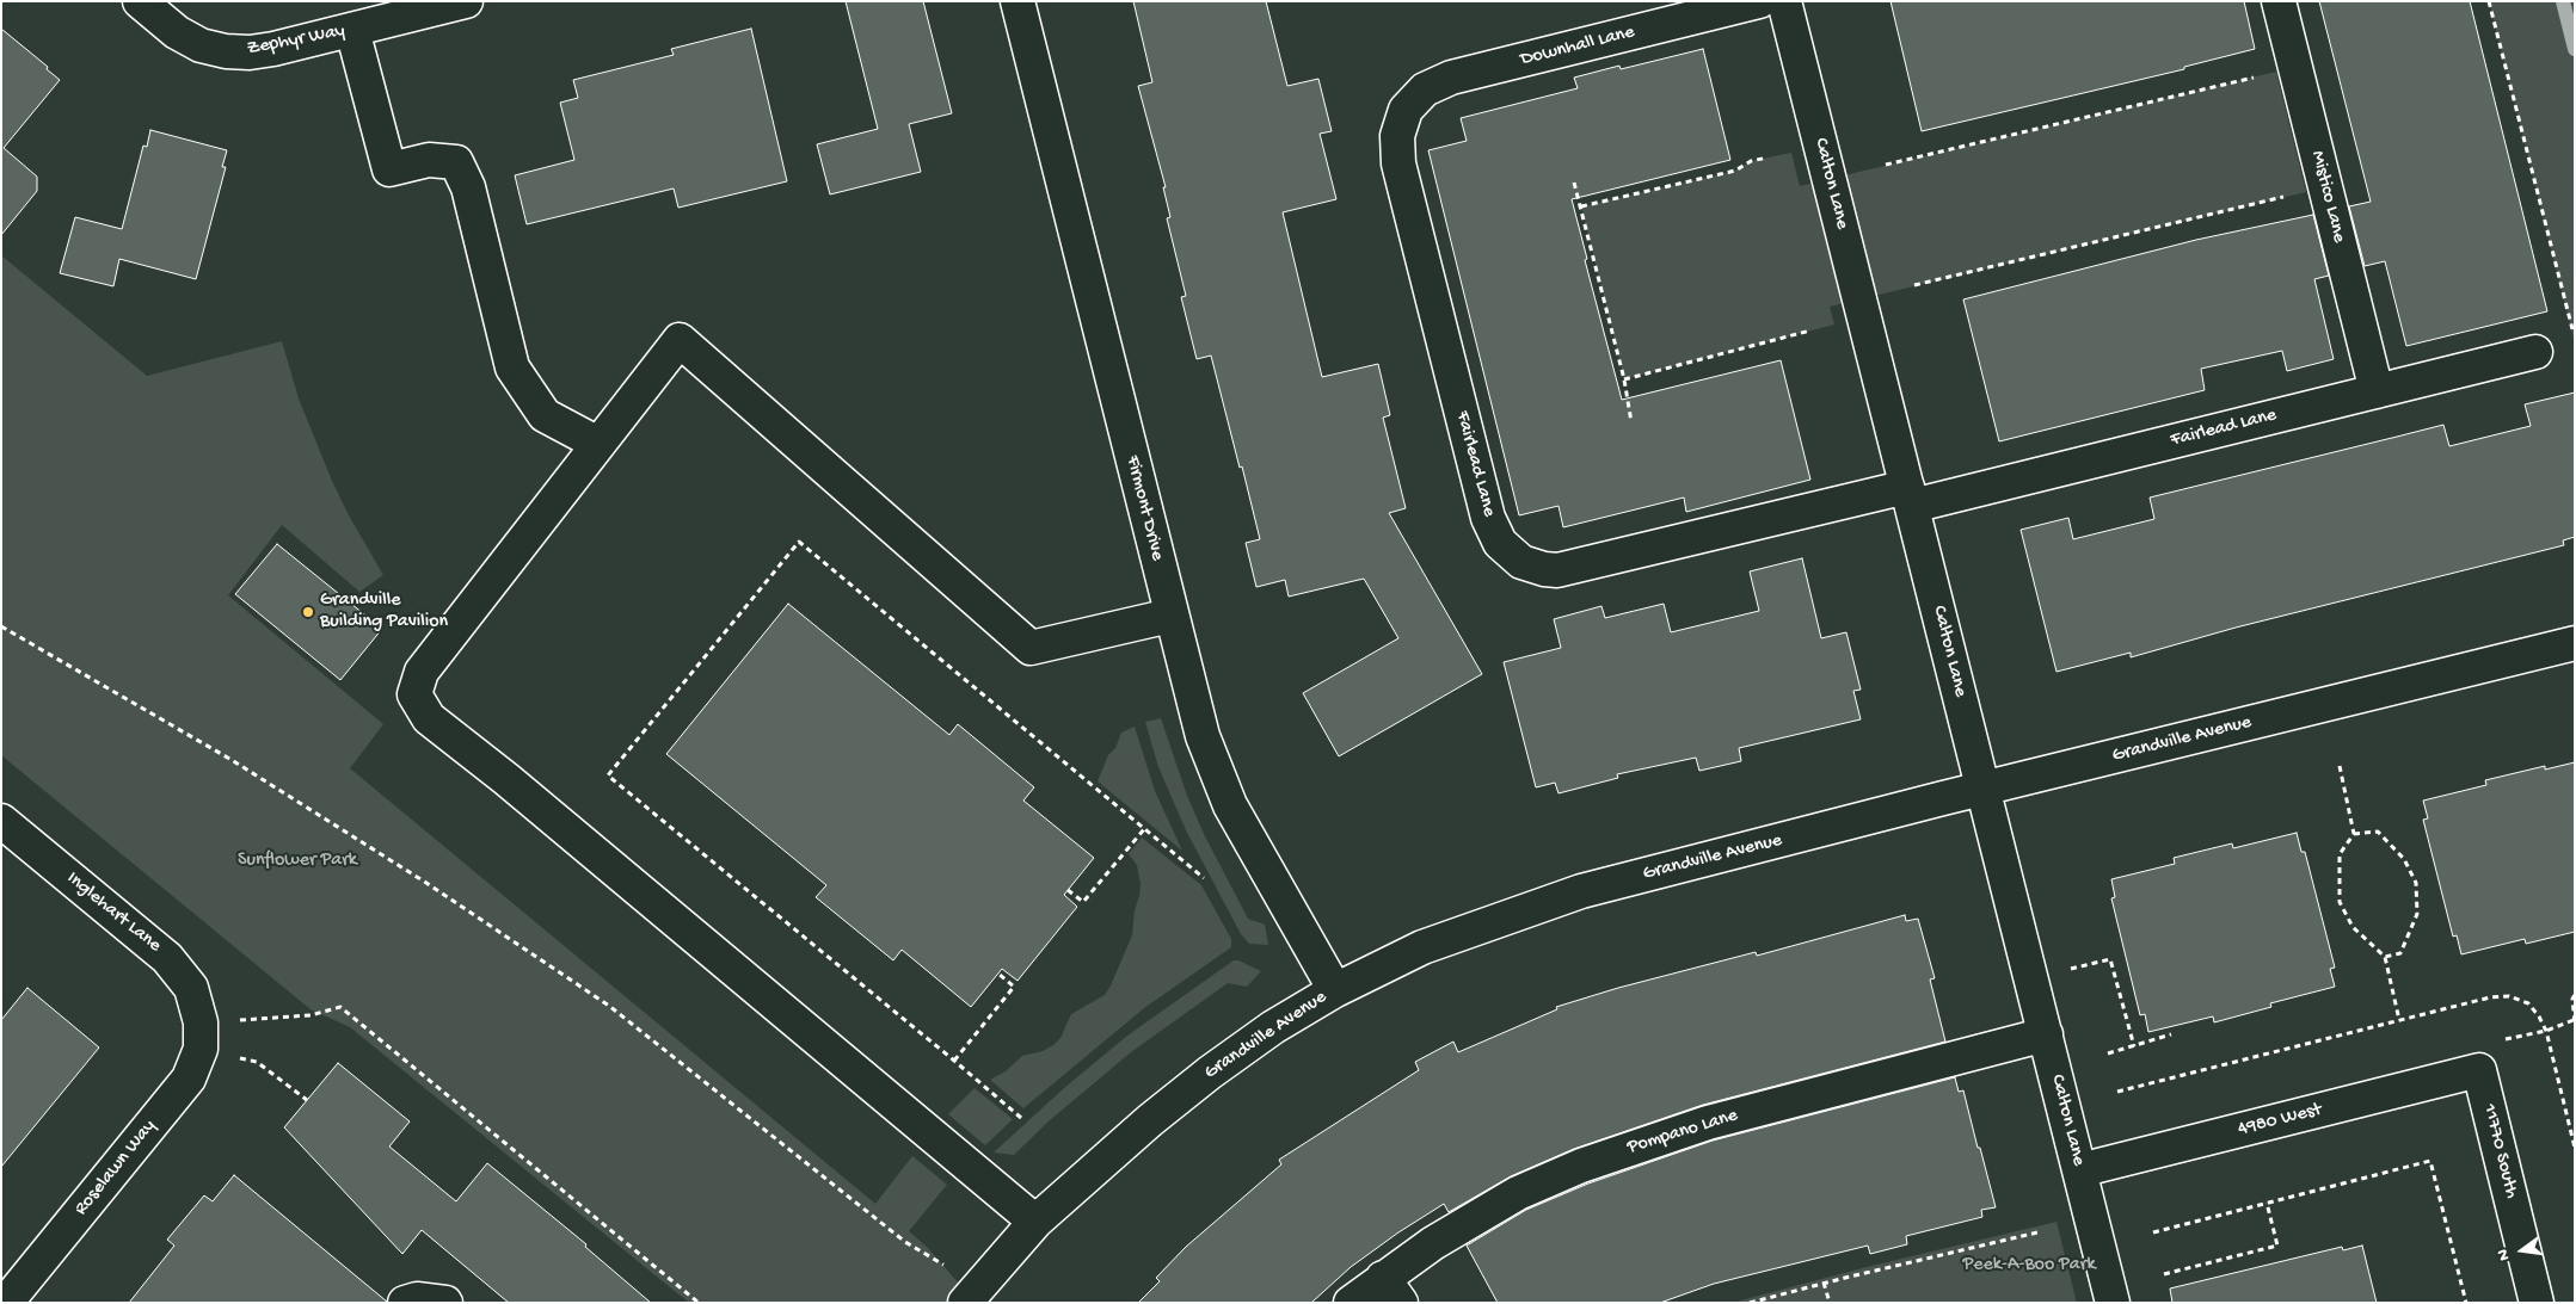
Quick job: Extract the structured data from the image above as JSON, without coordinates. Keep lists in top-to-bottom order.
{
  "streets": {
    "street": [
      "Zephyr Way",
      "Downhall Lane",
      "Calton Lane",
      "Mistico Lane",
      "Fairlead Lane",
      "Firmont Drive",
      "Grandville Avenue",
      "Inglehart Lane",
      "4980 West",
      "Pompano Lane",
      "11770 South",
      "Roselawn Way"
    ]
  },
  "crossings": [
    ["Downhall Lane", "Fairlead Lane"],
    ["Calton Lane", "Fairlead Lane"],
    ["Calton Lane", "Grandville Avenue"],
    ["Calton Lane", "4980 West"],
    ["Calton Lane", "Pompano Lane"],
    ["Mistico Lane", "Fairlead Lane"],
    ["Firmont Drive", "Grandville Avenue"],
    ["Inglehart Lane", "Roselawn Way"],
    ["4980 West", "11770 South"]
  ],
  "parks": ["Sunflower Park", "Peek-A-Boo Park"],
  "places": ["Grandville Building Pavilion"],
  "north": "left"
}
